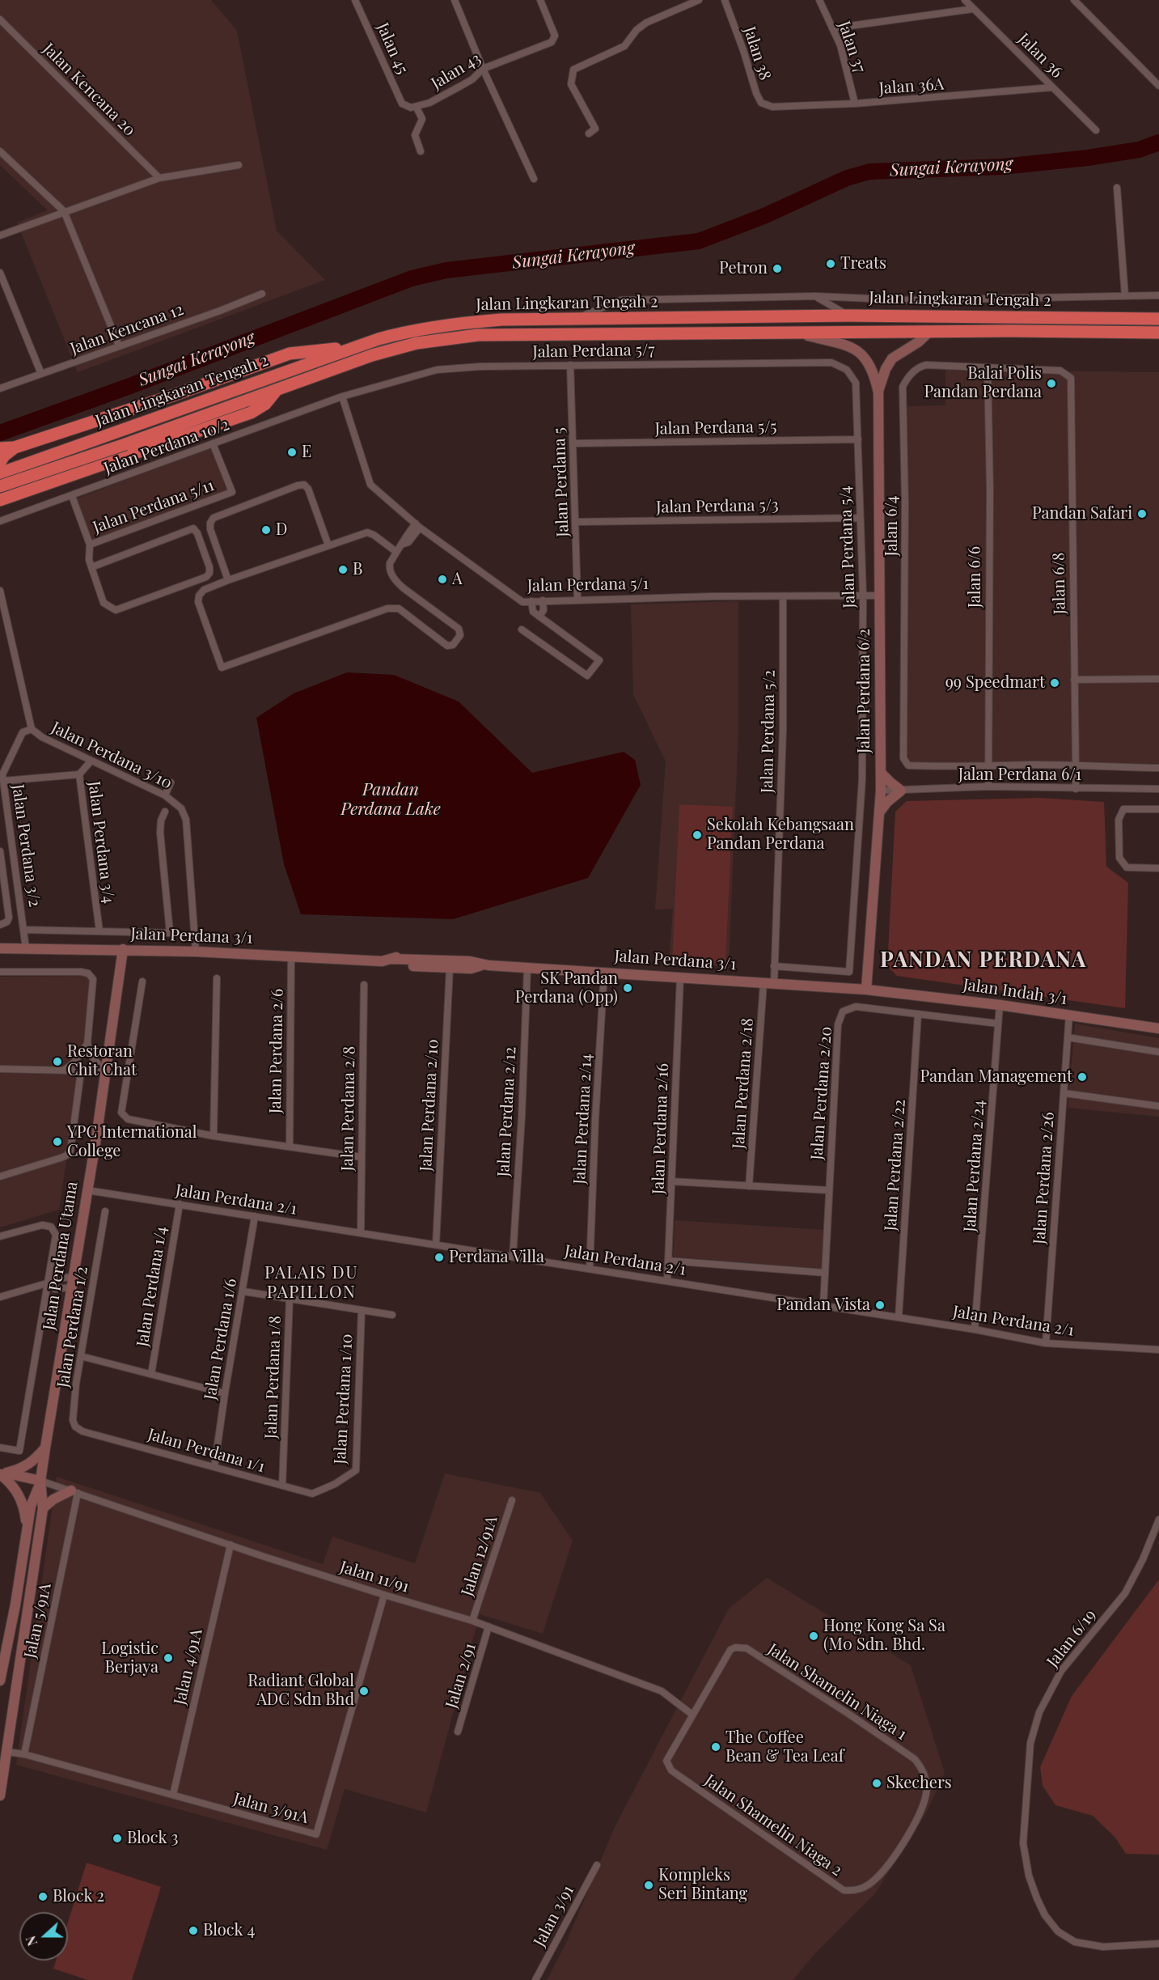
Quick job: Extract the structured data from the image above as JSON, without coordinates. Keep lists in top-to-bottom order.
{
  "streets": {
    "highway": ["Jalan Lingkaran Tengah 2"],
    "street": [
      "Jalan 37",
      "Jalan 45",
      "Jalan 38",
      "Jalan 36",
      "Jalan 43",
      "Jalan 36A",
      "Jalan Kencana 20",
      "Jalan Kencana 12",
      "Jalan Perdana 5/7",
      "Jalan Perdana 5/5",
      "Jalan Perdana 10/2",
      "Jalan Perdana 5",
      "Jalan Perdana 5/11",
      "Jalan Perdana 5/3",
      "Jalan 6/4",
      "Jalan Perdana 5/4",
      "Jalan 6/6",
      "Jalan 6/8",
      "Jalan Perdana 5/1",
      "Jalan Perdana 6/2",
      "Jalan Perdana 5/2",
      "Jalan Perdana 3/10",
      "Jalan Perdana 6/1",
      "Jalan Perdana 3/4",
      "Jalan Perdana 3/2",
      "Jalan Perdana 3/1",
      "Jalan Indah 3/1",
      "Jalan Perdana 2/6",
      "Jalan Perdana 2/18",
      "Jalan Perdana 2/20",
      "Jalan Perdana 2/10",
      "Jalan Perdana 2/8",
      "Jalan Perdana 2/12",
      "Jalan Perdana 2/14",
      "Jalan Perdana 2/16",
      "Jalan Perdana 2/22",
      "Jalan Perdana 2/24",
      "Jalan Perdana 2/26",
      "Jalan Perdana 2/1",
      "Jalan Perdana Utama",
      "Jalan Perdana 1/4",
      "Jalan Perdana 1/2",
      "Jalan Perdana 1/6",
      "Jalan Perdana 1/8",
      "Jalan Perdana 1/10",
      "Jalan Perdana 1/1",
      "Jalan 12/91A",
      "Jalan 11/91",
      "Jalan 5/91A",
      "Jalan 6/19",
      "Jalan 4/91A",
      "Jalan 2/91",
      "Jalan Shamelin Niaga 1",
      "Jalan 3/91A",
      "Jalan Shamelin Niaga 2",
      "Jalan 3/91"
    ]
  },
  "crossings": [
    ["Jalan 37", "Jalan 36A"],
    ["Jalan 45", "Jalan 43"],
    ["Jalan 38", "Jalan 36A"],
    ["Jalan 36", "Jalan 36A"],
    ["Jalan Lingkaran Tengah 2", "Jalan Perdana 6/2"],
    ["Jalan Perdana 5/7", "Jalan Perdana 10/2"],
    ["Jalan Perdana 5/7", "Jalan Perdana 5"],
    ["Jalan Perdana 5/7", "Jalan Perdana 5/4"],
    ["Jalan Perdana 5/7", "Jalan Perdana 5/1"],
    ["Jalan Perdana 5/5", "Jalan Perdana 5"],
    ["Jalan Perdana 5/5", "Jalan Perdana 5/4"],
    ["Jalan Perdana 10/2", "Jalan Perdana 5/11"],
    ["Jalan Perdana 10/2", "Jalan Perdana 5/1"],
    ["Jalan Perdana 5", "Jalan Perdana 5/3"],
    ["Jalan Perdana 5", "Jalan Perdana 5/1"],
    ["Jalan Perdana 5/3", "Jalan Perdana 5/4"],
    ["Jalan 6/4", "Jalan 6/6"],
    ["Jalan 6/4", "Jalan 6/8"],
    ["Jalan Perdana 5/4", "Jalan Perdana 5/1"],
    ["Jalan Perdana 5/4", "Jalan Perdana 5/2"],
    ["Jalan 6/6", "Jalan Perdana 6/1"],
    ["Jalan 6/8", "Jalan Perdana 6/1"],
    ["Jalan Perdana 5/1", "Jalan Perdana 6/2"],
    ["Jalan Perdana 5/1", "Jalan Perdana 5/2"],
    ["Jalan Perdana 6/2", "Jalan Perdana 6/1"],
    ["Jalan Perdana 6/2", "Jalan Perdana 3/1"],
    ["Jalan Perdana 6/2", "Jalan Indah 3/1"],
    ["Jalan Perdana 5/2", "Jalan Perdana 3/1"],
    ["Jalan Perdana 3/10", "Jalan Perdana 3/4"],
    ["Jalan Perdana 3/10", "Jalan Perdana 3/2"],
    ["Jalan Perdana 3/10", "Jalan Perdana 3/1"],
    ["Jalan Perdana 3/2", "Jalan Perdana 3/1"],
    ["Jalan Perdana 3/1", "Jalan Indah 3/1"],
    ["Jalan Perdana 3/1", "Jalan Perdana 2/6"],
    ["Jalan Perdana 3/1", "Jalan Perdana 2/18"],
    ["Jalan Perdana 3/1", "Jalan Perdana 2/10"],
    ["Jalan Perdana 3/1", "Jalan Perdana 2/12"],
    ["Jalan Perdana 3/1", "Jalan Perdana 2/14"],
    ["Jalan Perdana 3/1", "Jalan Perdana 2/16"],
    ["Jalan Perdana 3/1", "Jalan Perdana Utama"],
    ["Jalan Indah 3/1", "Jalan Perdana 2/24"],
    ["Jalan Indah 3/1", "Jalan Perdana 2/26"],
    ["Jalan Perdana 2/20", "Jalan Perdana 2/22"],
    ["Jalan Perdana 2/20", "Jalan Perdana 2/24"],
    ["Jalan Perdana 2/20", "Jalan Perdana 2/1"],
    ["Jalan Perdana 2/10", "Jalan Perdana 2/1"],
    ["Jalan Perdana 2/8", "Jalan Perdana 2/1"],
    ["Jalan Perdana 2/12", "Jalan Perdana 2/1"],
    ["Jalan Perdana 2/14", "Jalan Perdana 2/1"],
    ["Jalan Perdana 2/16", "Jalan Perdana 2/1"],
    ["Jalan Perdana 2/22", "Jalan Perdana 2/1"],
    ["Jalan Perdana 2/24", "Jalan Perdana 2/1"],
    ["Jalan Perdana 2/26", "Jalan Perdana 2/1"],
    ["Jalan Perdana 2/1", "Jalan Perdana Utama"],
    ["Jalan Perdana 2/1", "Jalan Perdana 1/4"],
    ["Jalan Perdana 2/1", "Jalan Perdana 1/6"],
    ["Jalan Perdana Utama", "Jalan 11/91"],
    ["Jalan Perdana Utama", "Jalan 3/91A"],
    ["Jalan Perdana 1/2", "Jalan Perdana 1/1"],
    ["Jalan Perdana 1/6", "Jalan Perdana 1/1"],
    ["Jalan Perdana 1/8", "Jalan Perdana 1/1"],
    ["Jalan Perdana 1/10", "Jalan Perdana 1/1"],
    ["Jalan 12/91A", "Jalan 11/91"],
    ["Jalan 11/91", "Jalan 5/91A"],
    ["Jalan 11/91", "Jalan 4/91A"],
    ["Jalan 11/91", "Jalan 2/91"],
    ["Jalan 11/91", "Jalan Shamelin Niaga 1"],
    ["Jalan 11/91", "Jalan 3/91A"],
    ["Jalan 11/91", "Jalan Shamelin Niaga 2"],
    ["Jalan 5/91A", "Jalan 3/91A"],
    ["Jalan 4/91A", "Jalan 3/91A"],
    ["Jalan Shamelin Niaga 1", "Jalan Shamelin Niaga 2"]
  ],
  "districts": ["PANDAN PERDANA", "PALAIS DU PAPILLON"],
  "water": ["Sungai Kerayong", "Pandan Perdana Lake"],
  "places": [
    "Treats",
    "Petron",
    "Balai Polis Pandan Perdana",
    "E",
    "Pandan Safari",
    "D",
    "B",
    "A",
    "99 Speedmart",
    "Sekolah Kebangsaan Pandan Perdana",
    "SK Pandan Perdana (Opp)",
    "Restoran Chit Chat",
    "Pandan Management",
    "YPC International College",
    "Perdana Villa",
    "Pandan Vista",
    "Hong Kong Sa Sa (M0 Sdn. Bhd.",
    "Logistic Berjaya",
    "Radiant Global ADC Sdn Bhd",
    "The Coffee Bean & Tea Leaf",
    "Skechers",
    "Block 3",
    "Kompleks Seri Bintang",
    "Block 2",
    "Block 4"
  ],
  "north": "left"
}
